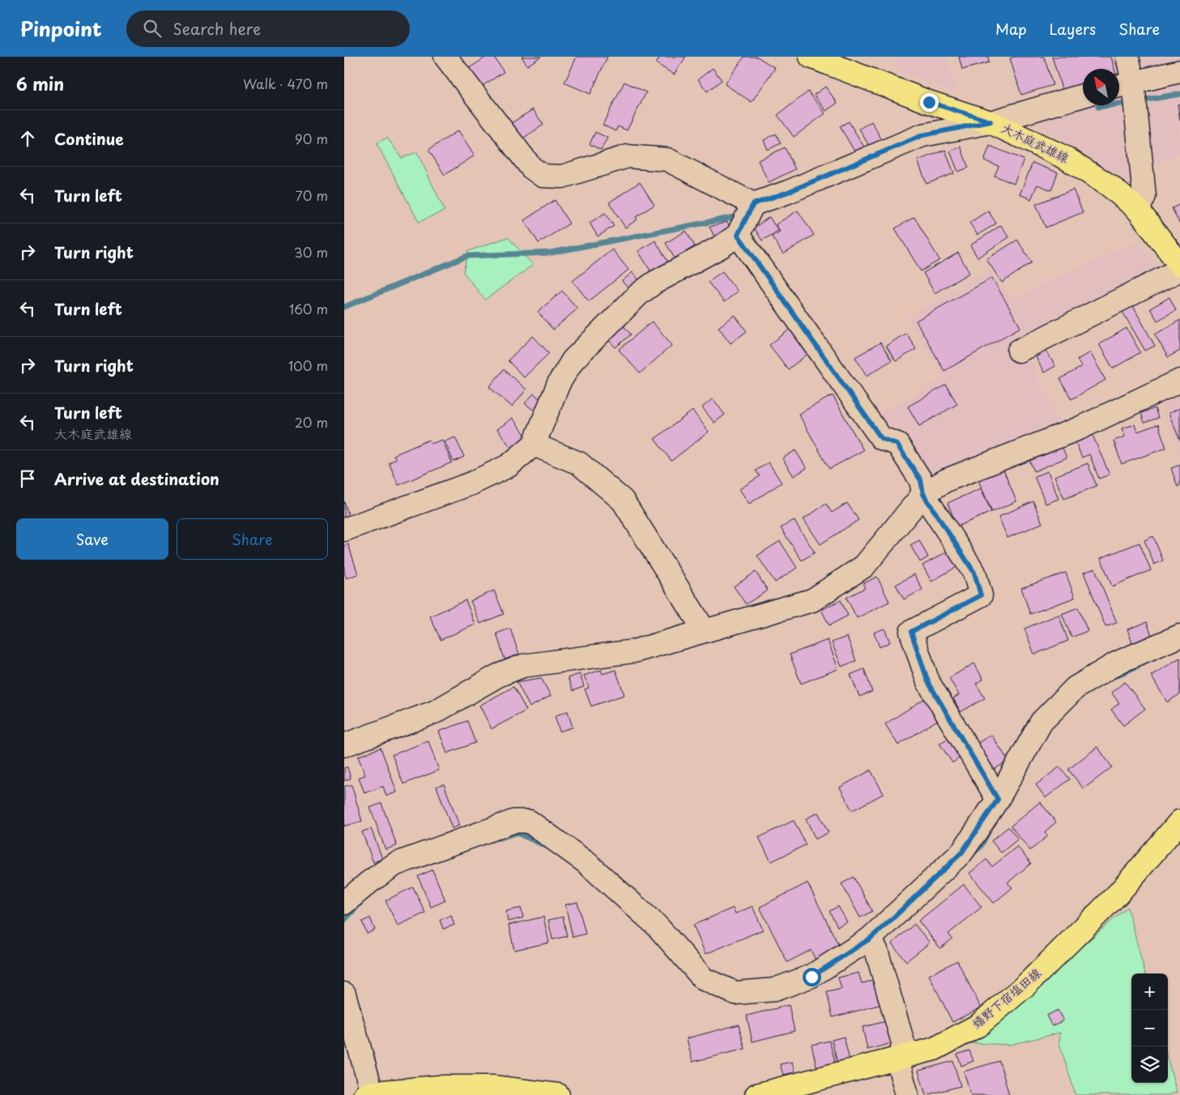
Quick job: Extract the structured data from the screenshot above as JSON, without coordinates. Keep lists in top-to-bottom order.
{
  "streets": {
    "main road": ["大木庭武雄線", "嬉野下宿塩田線"]
  },
  "north": "top left",
  "page": {
    "header": "Pinpoint",
    "search": "Search here",
    "nav": ["Map", "Layers", "Share"],
    "heading": ["6 min", "Walk · 470 m"],
    "list": [
      ["Continue", "90 m"],
      ["Turn left", "70 m"],
      ["Turn right", "30 m"],
      ["Turn left", "160 m"],
      ["Turn right", "100 m"],
      ["Turn left", "大木庭武雄線", "20 m"],
      "Arrive at destination"
    ],
    "buttons": ["Save", "Share"],
    "map_buttons": ["+", "−"]
  }
}
